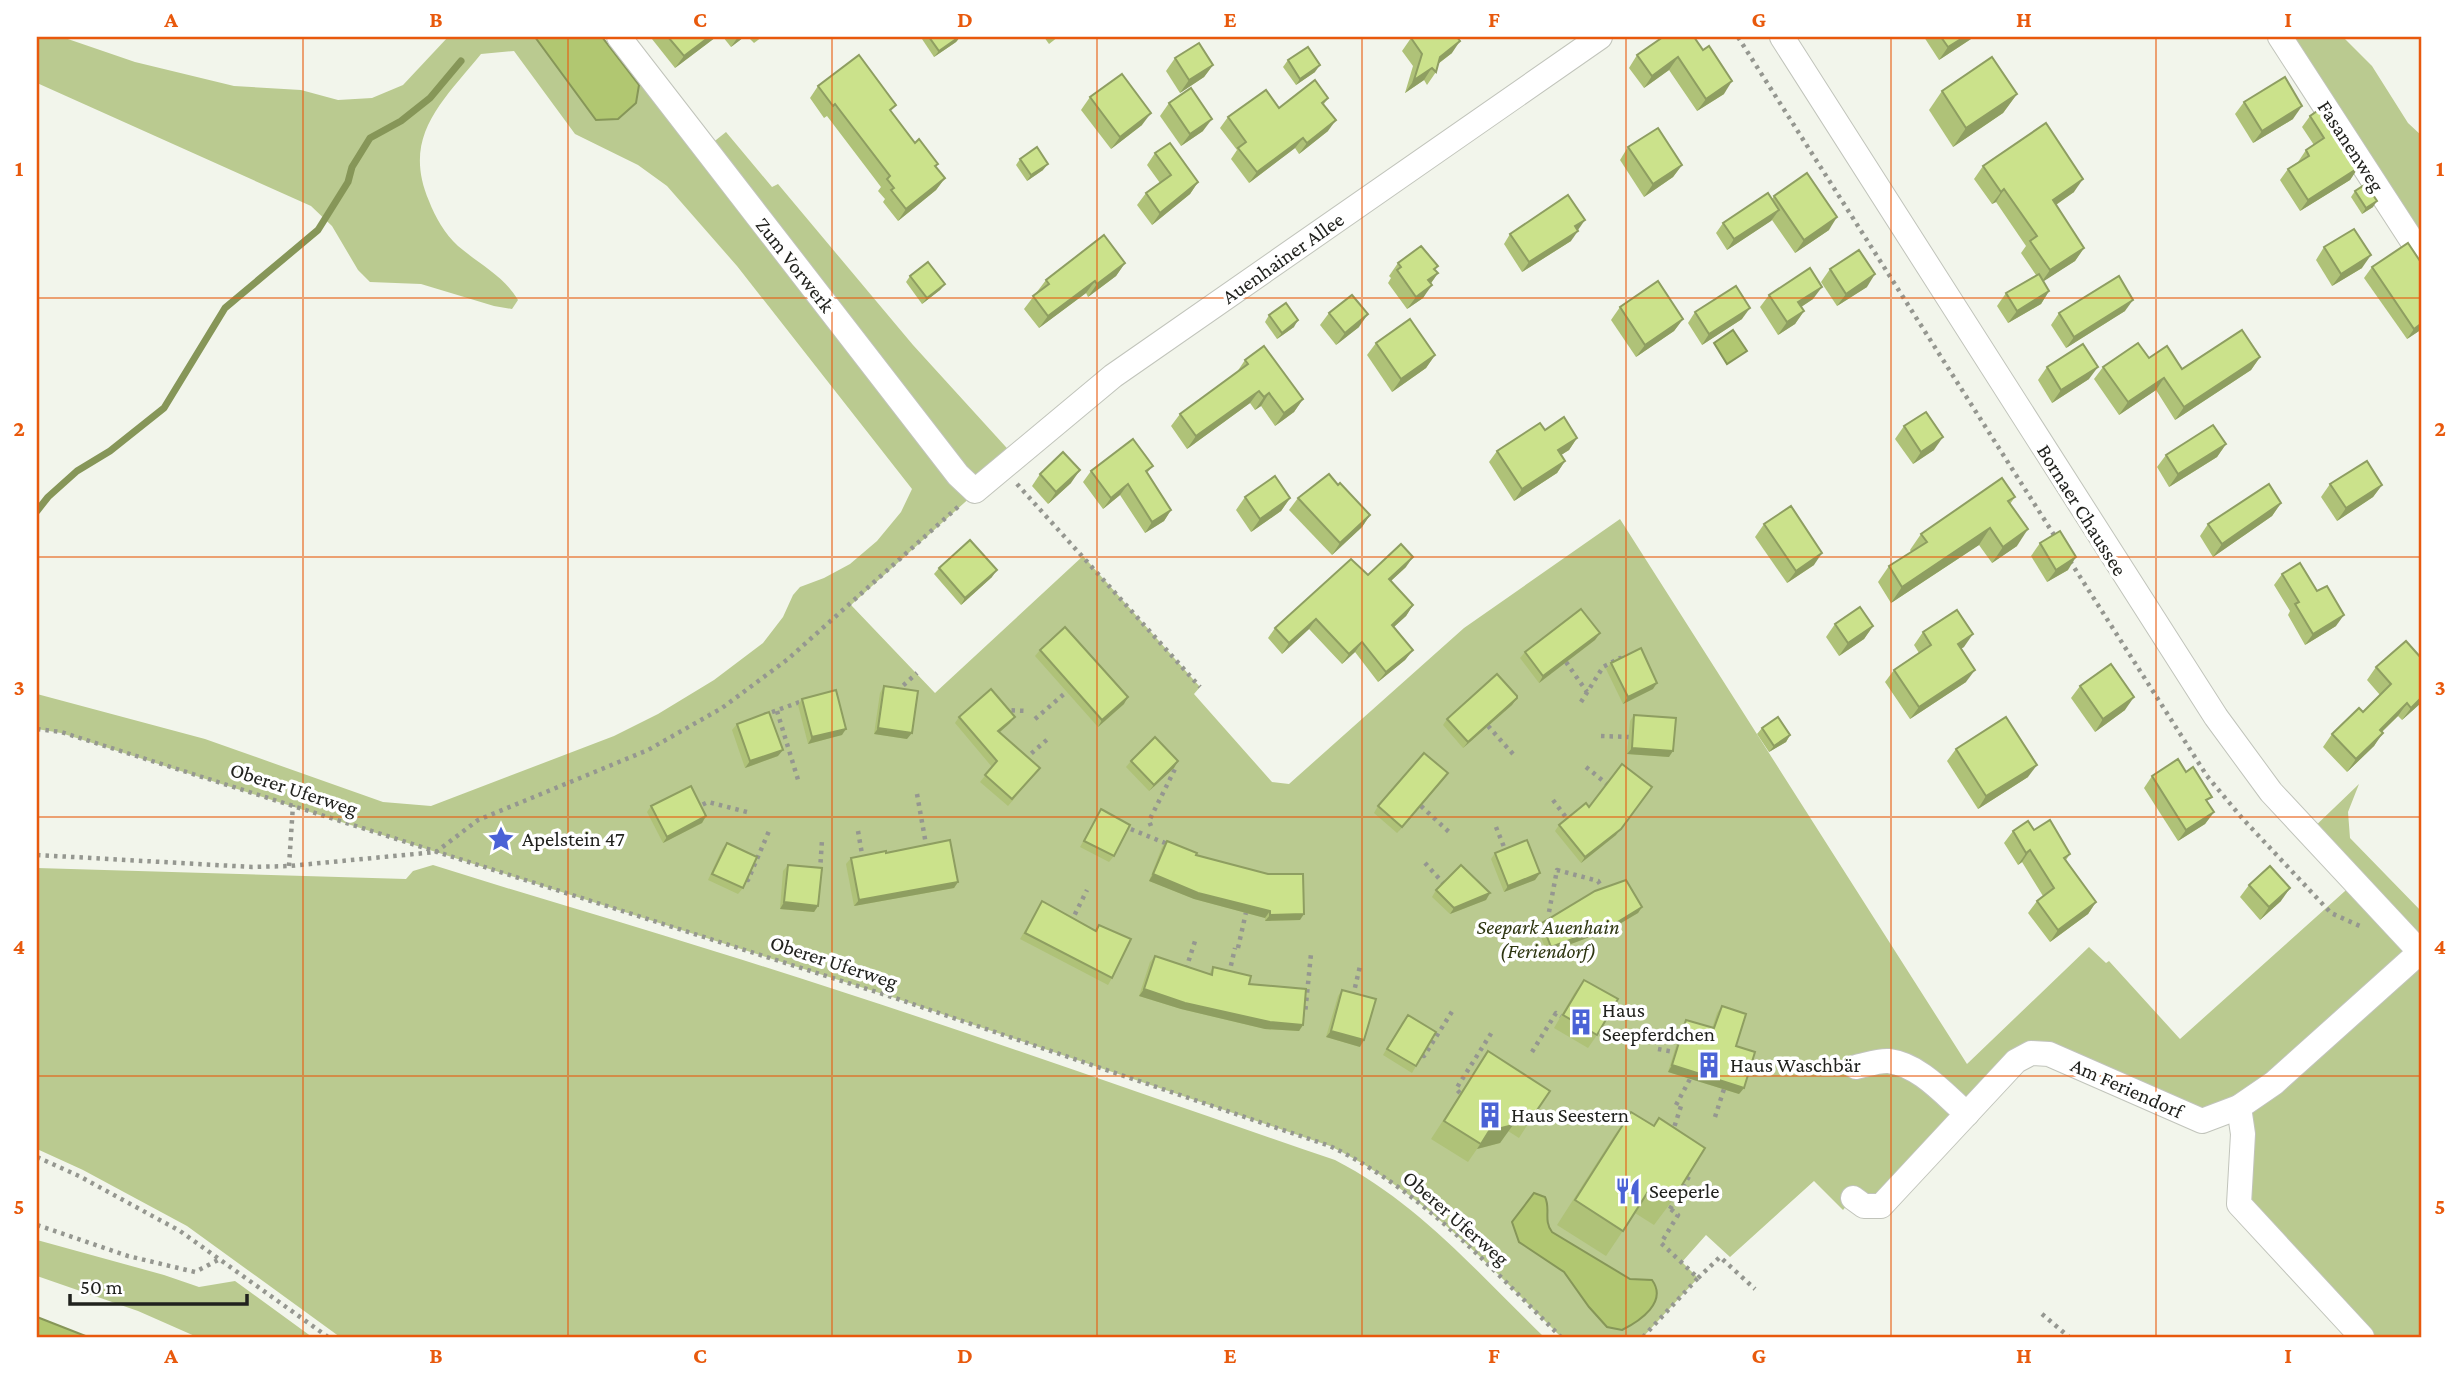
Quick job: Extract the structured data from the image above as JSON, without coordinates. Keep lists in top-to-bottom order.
{
  "streets": {
    "street": [
      "Fasanenweg",
      "Auenhainer Allee",
      "Zum Vorwerk",
      "Bornaer Chaussee",
      "Am Feriendorf"
    ],
    "path": ["Oberer Uferweg"]
  },
  "crossings": [
    ["Auenhainer Allee", "Zum Vorwerk"],
    ["Bornaer Chaussee", "Am Feriendorf"]
  ],
  "parks": ["Seepark Auenhain (Feriendorf)"],
  "places": {
    "place": ["Apelstein 47"],
    "building": ["Haus Seepferdchen", "Haus Waschbär", "Haus Seestern"],
    "restaurant": ["Seeperle"]
  },
  "scale_bar": "50 m",
  "grid": {
    "columns": [
      "A",
      "B",
      "C",
      "D",
      "E",
      "F",
      "G",
      "H",
      "I"
    ],
    "rows": [
      "1",
      "2",
      "3",
      "4",
      "5"
    ]
  }
}
